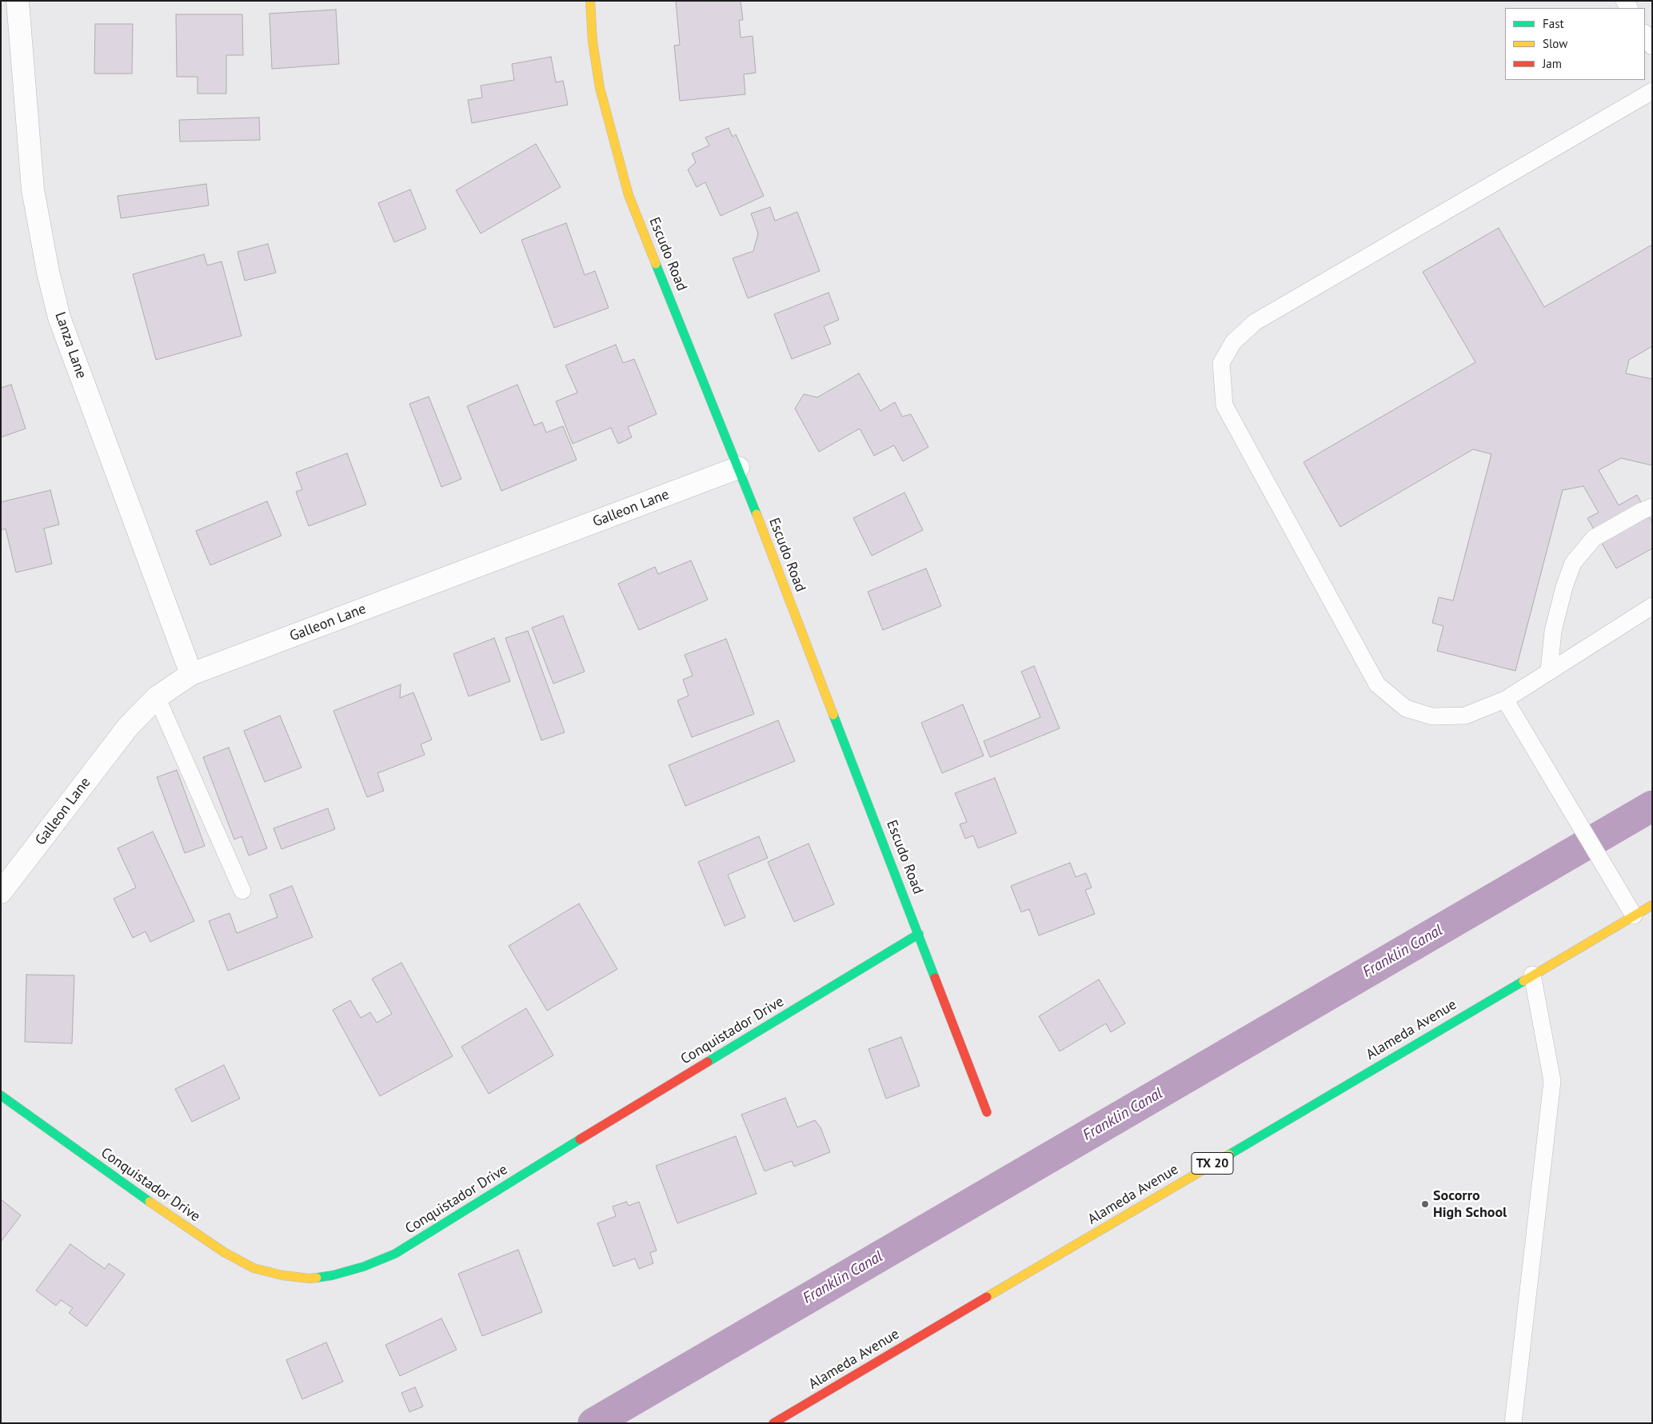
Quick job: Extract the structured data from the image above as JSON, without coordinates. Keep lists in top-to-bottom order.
{
  "streets": {
    "street": [
      "Escudo Road",
      "Lanza Lane",
      "Galleon Lane",
      "Alameda Avenue",
      "Conquistador Drive",
      "TX 20"
    ]
  },
  "crossings": [
    ["Escudo Road", "Galleon Lane"],
    ["Escudo Road", "Conquistador Drive"],
    ["Lanza Lane", "Galleon Lane"]
  ],
  "water": ["Franklin Canal"],
  "places": ["Socorro High School"],
  "legend": ["Fast", "Slow", "Jam"]
}
